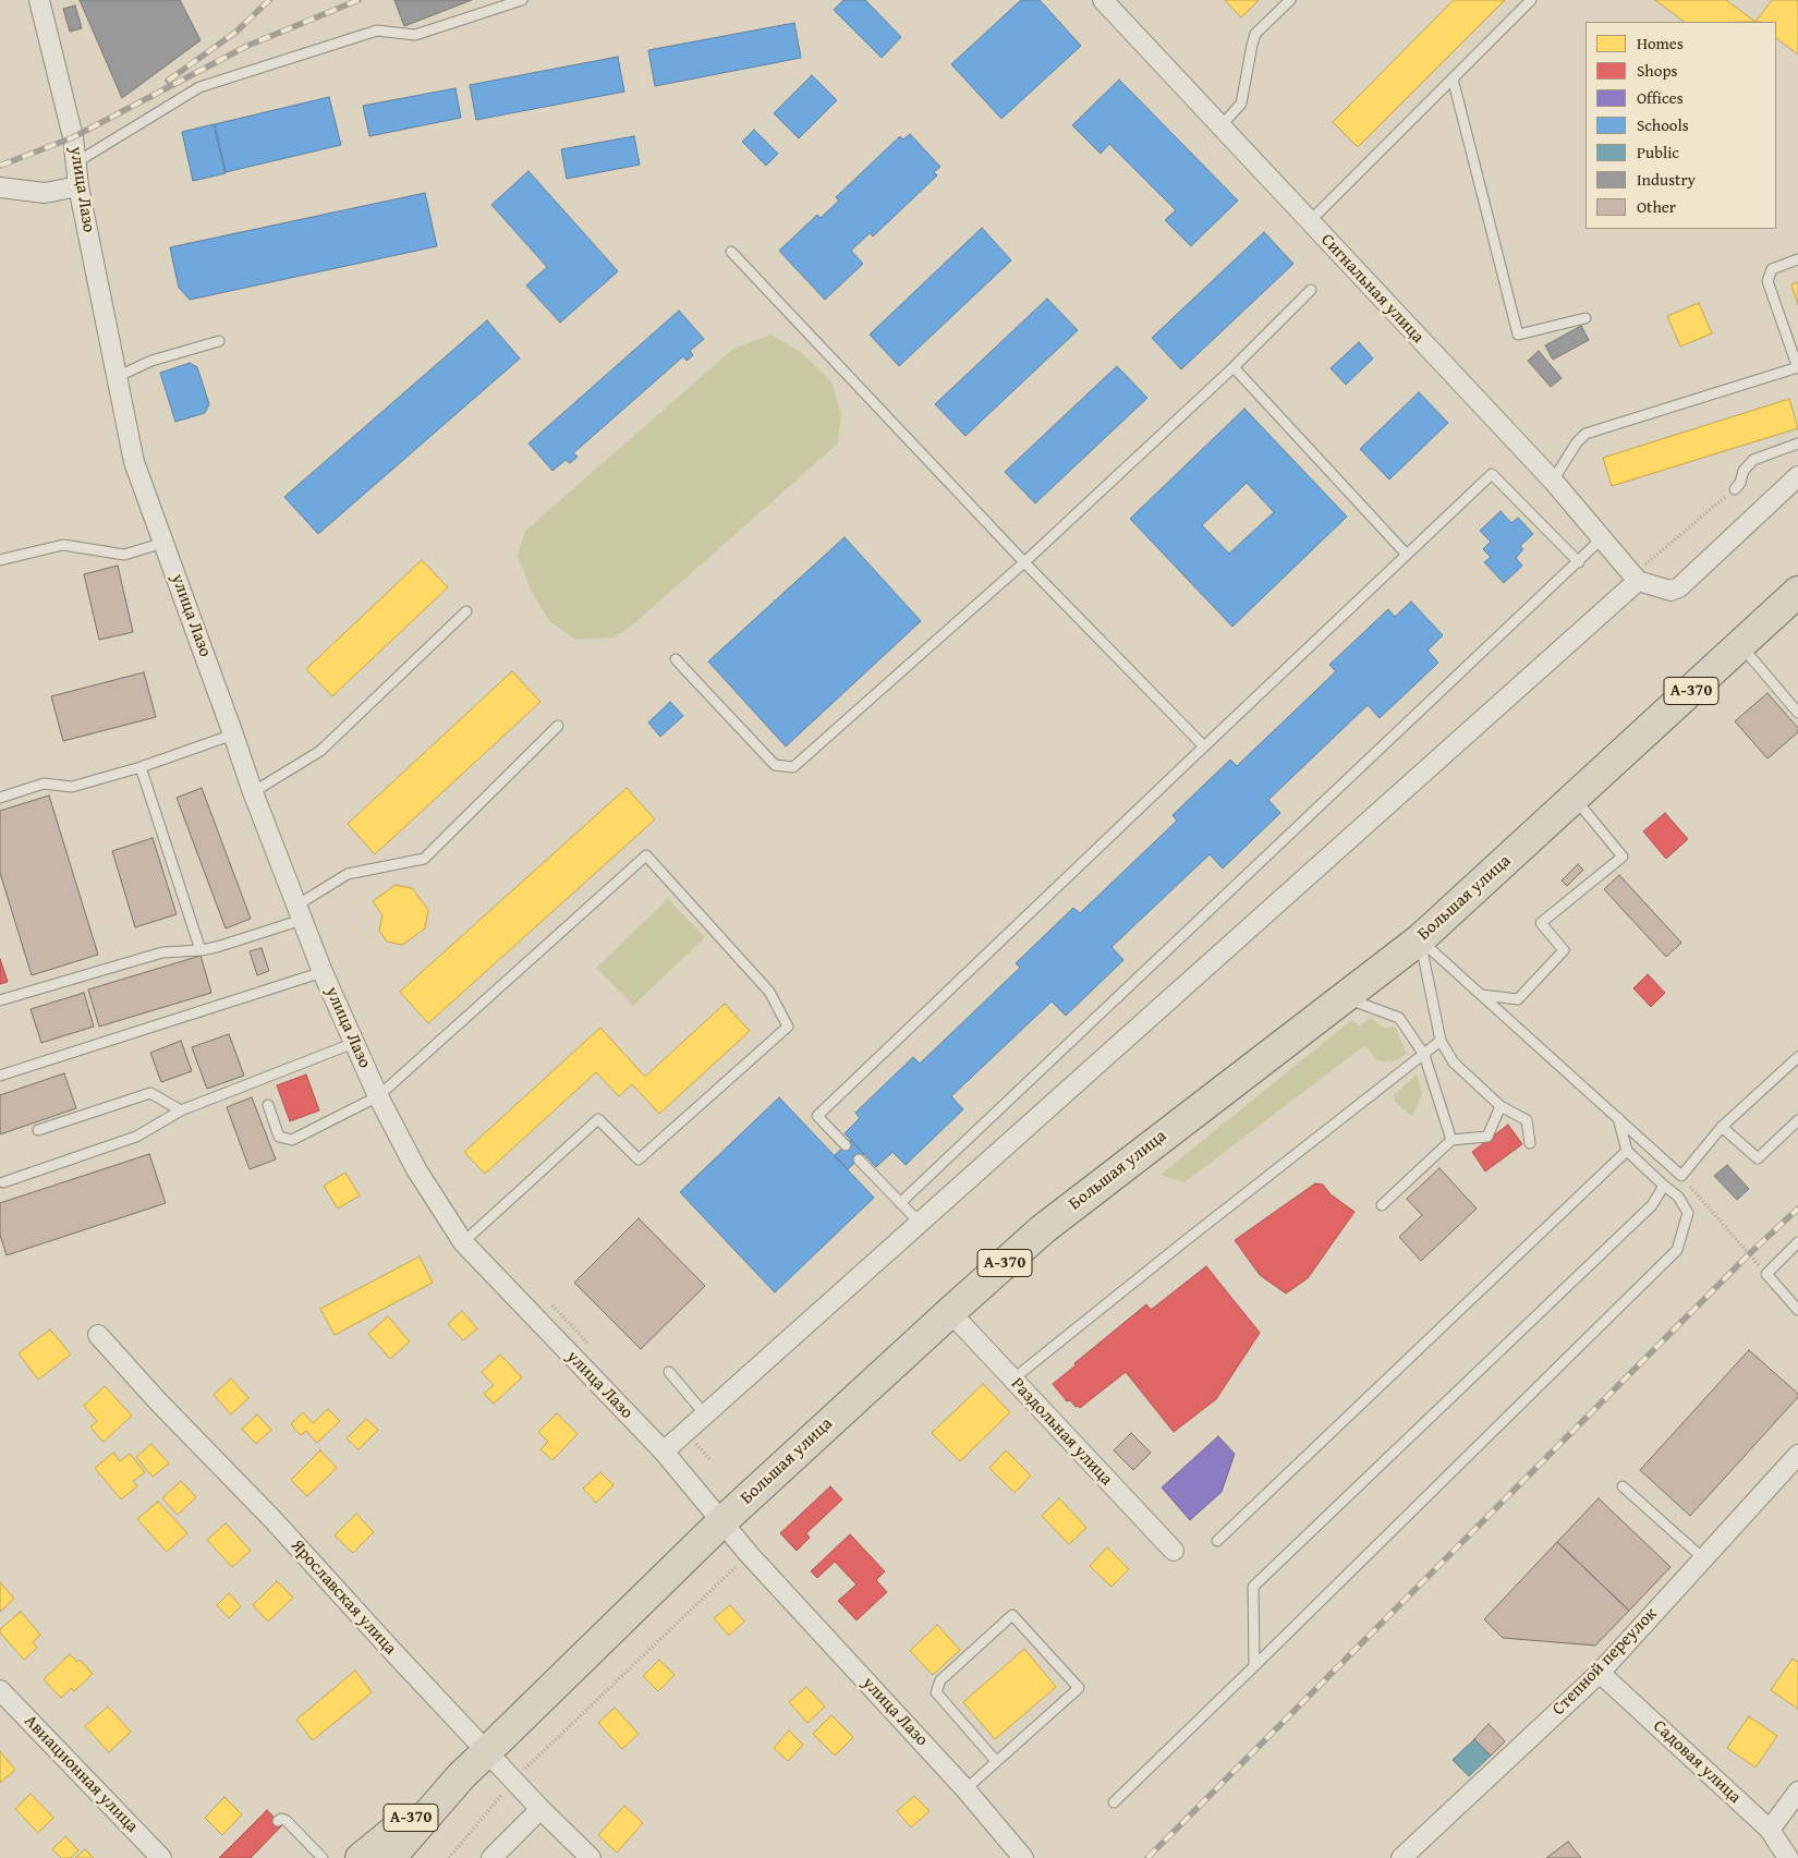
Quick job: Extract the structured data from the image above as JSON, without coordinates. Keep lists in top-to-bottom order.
{
  "streets": {
    "highway": ["А-370", "Большая улица"],
    "street": [
      "улица Лазо",
      "Сигнальная улица",
      "Раздольная улица",
      "Ярославская улица",
      "Степной переулок",
      "Садовая улица",
      "Авиационная улица"
    ]
  },
  "crossings": [
    ["улица Лазо", "Большая улица"],
    ["Большая улица", "Раздольная улица"],
    ["Большая улица", "Ярославская улица"],
    ["Степной переулок", "Садовая улица"]
  ],
  "legend": [
    "Homes",
    "Shops",
    "Offices",
    "Schools",
    "Public",
    "Industry",
    "Other"
  ]
}
